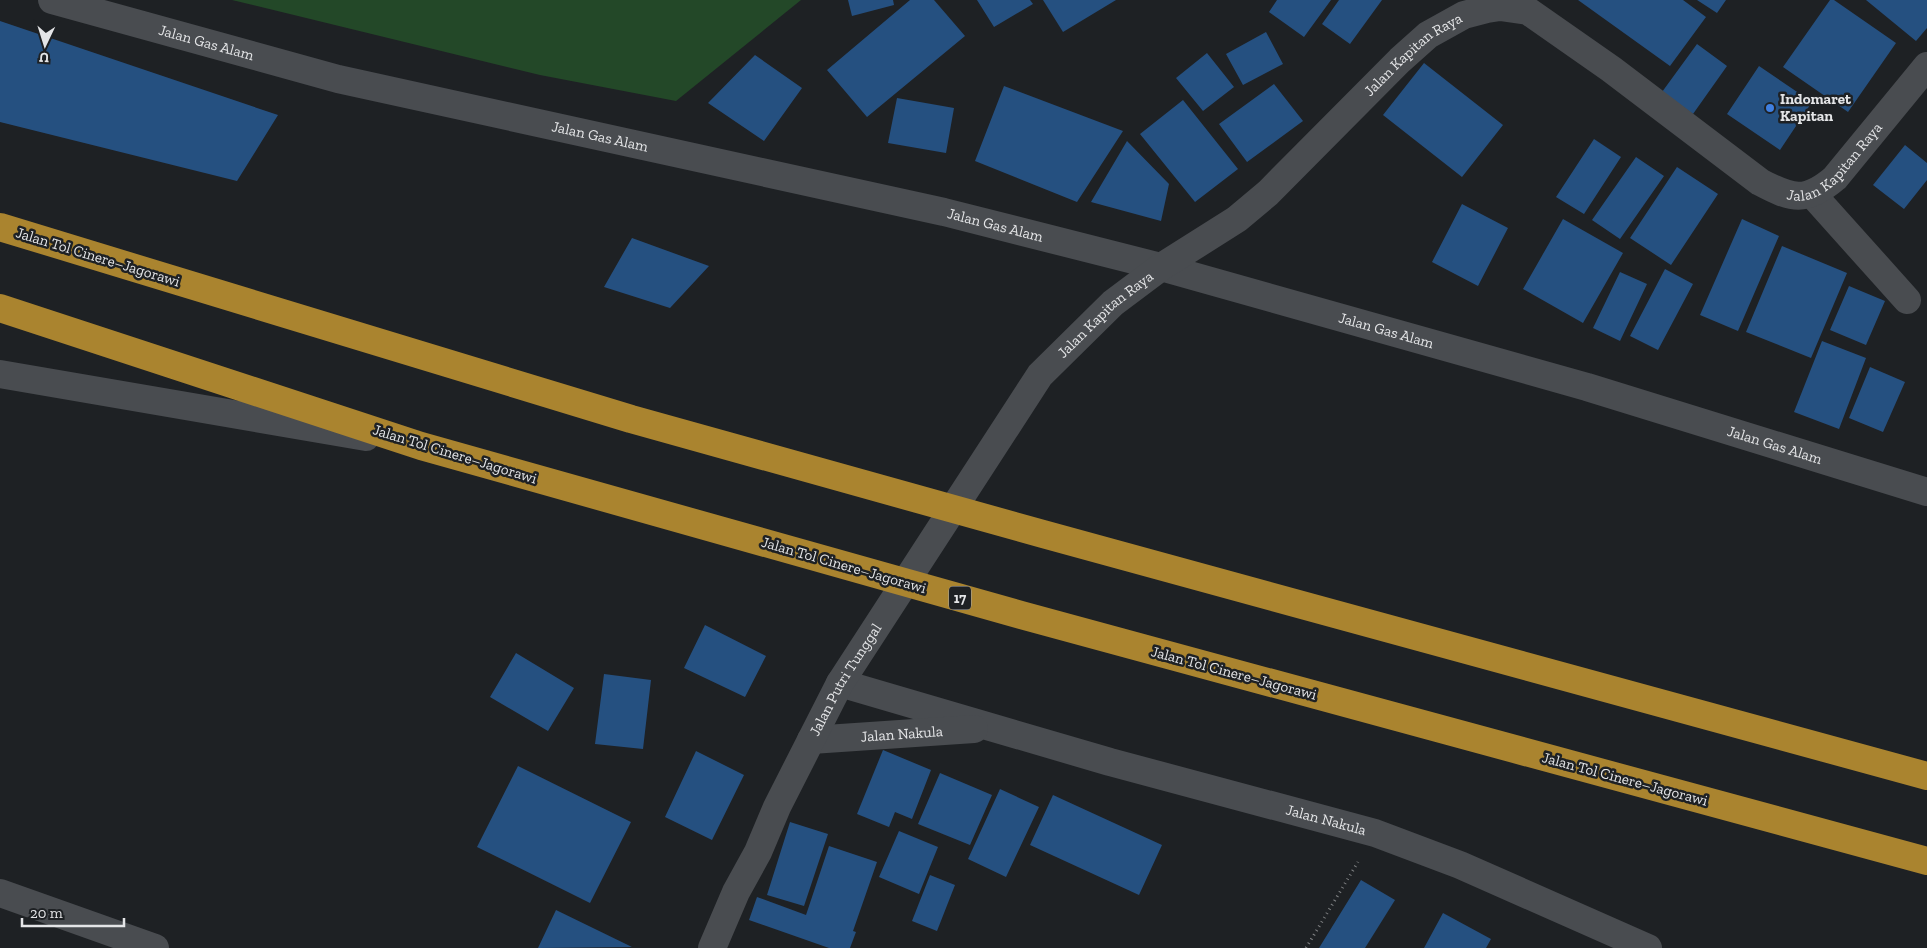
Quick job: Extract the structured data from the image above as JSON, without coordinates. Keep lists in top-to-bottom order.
{
  "streets": {
    "highway": ["Jalan Tol Cinere–Jagorawi", "17"],
    "street": [
      "Jalan Gas Alam",
      "Jalan Kapitan Raya",
      "Jalan Putri Tunggal",
      "Jalan Nakula"
    ]
  },
  "crossings": [
    ["Jalan Gas Alam", "Jalan Kapitan Raya"],
    ["Jalan Kapitan Raya", "Jalan Putri Tunggal"],
    ["Jalan Putri Tunggal", "Jalan Nakula"]
  ],
  "places": ["Indomaret Kapitan"],
  "scale_bar": "20 m",
  "north": "bottom"
}
